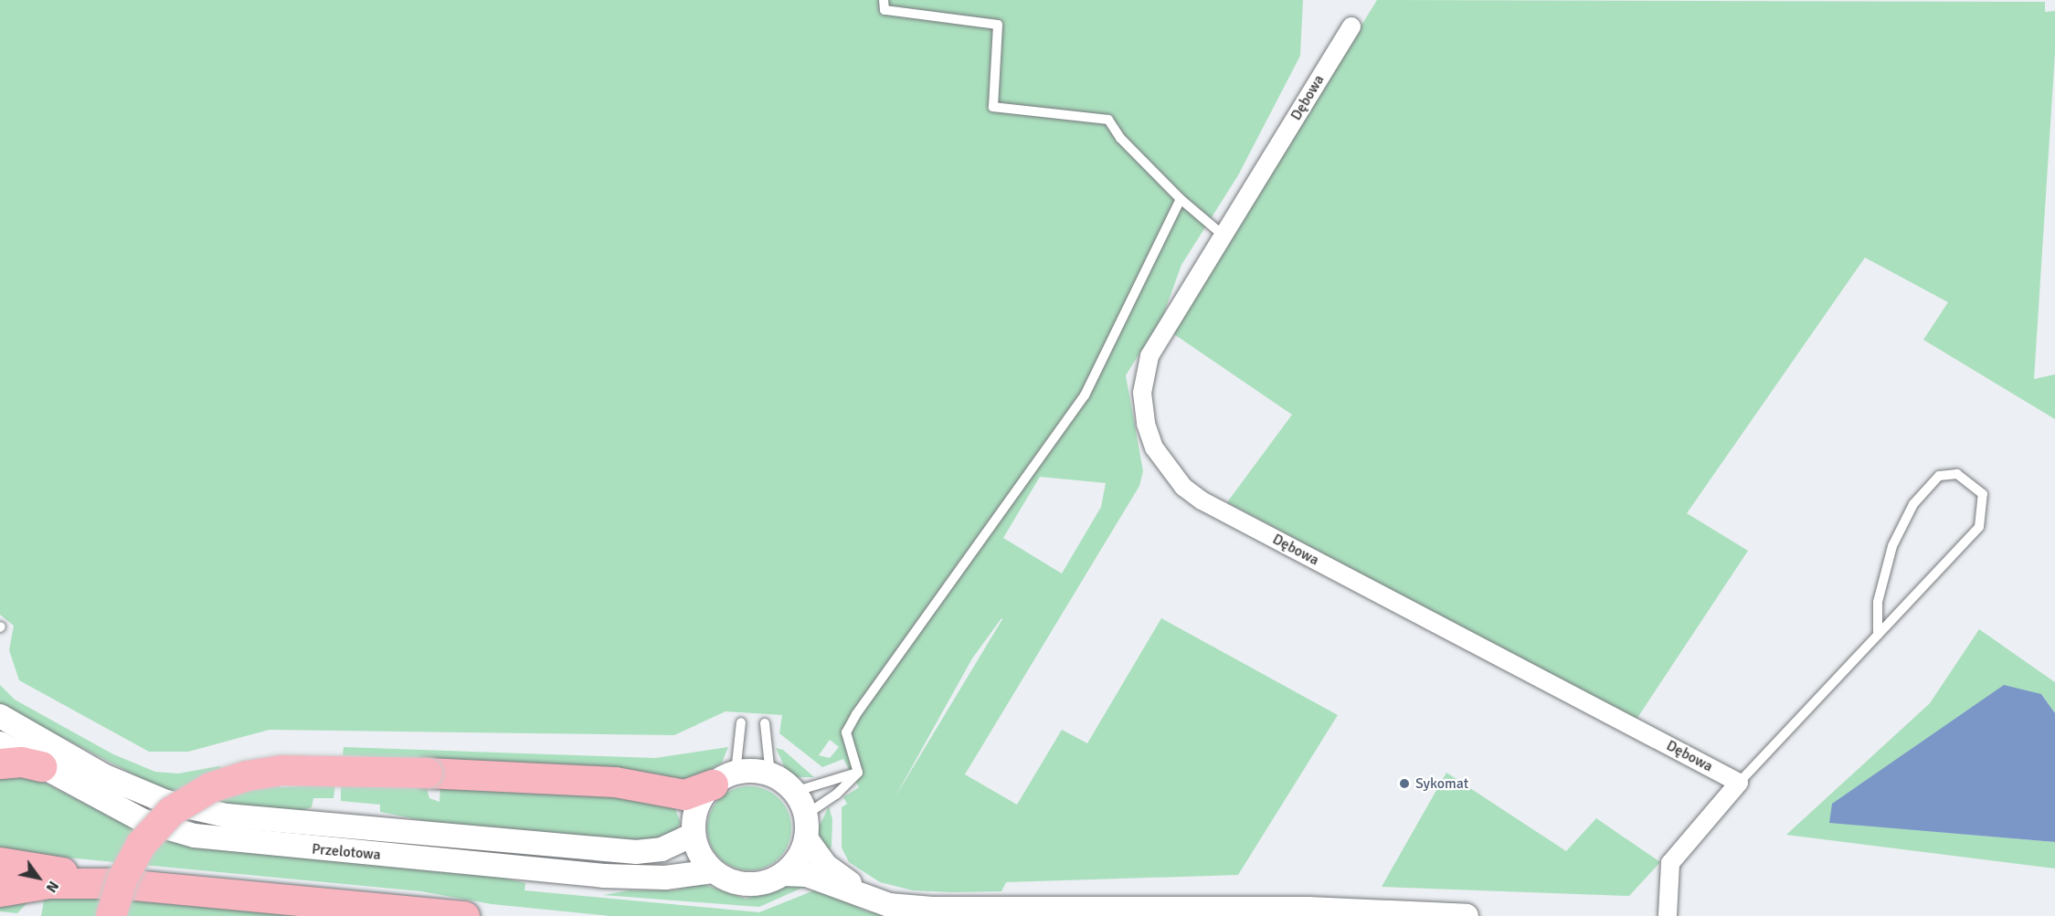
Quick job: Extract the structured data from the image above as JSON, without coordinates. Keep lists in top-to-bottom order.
{
  "streets": {
    "street": ["Dębowa", "Przelotowa"]
  },
  "places": ["Sykomat"],
  "north": "bottom right"
}
